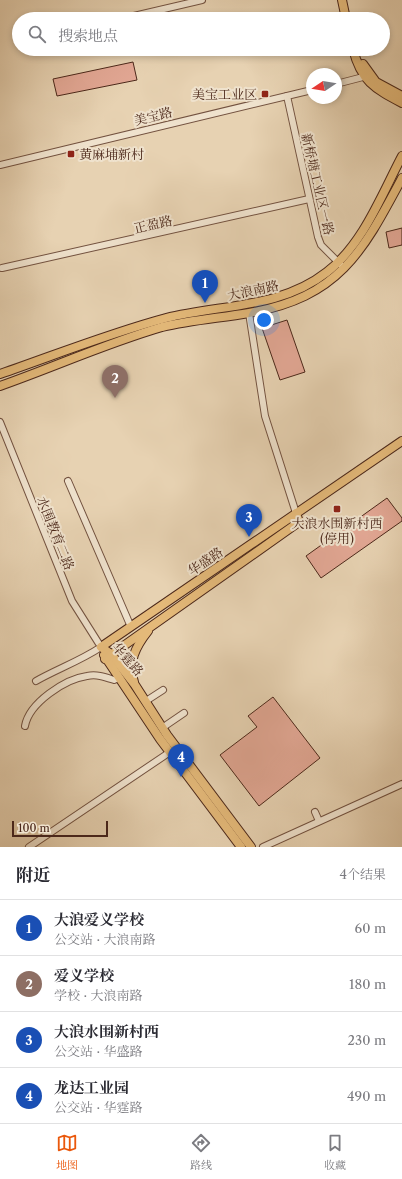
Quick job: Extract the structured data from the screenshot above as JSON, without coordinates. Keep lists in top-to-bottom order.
{
  "streets": {
    "main road": ["大浪南路", "华盛路", "华霆路"],
    "street": [
      "美宝路",
      "新桥塘工业区一路",
      "正盈路",
      "水围教育二路"
    ]
  },
  "crossings": [
    ["美宝路", "新桥塘工业区一路"],
    ["新桥塘工业区一路", "正盈路"],
    ["新桥塘工业区一路", "大浪南路"],
    ["水围教育二路", "华盛路"],
    ["水围教育二路", "华霆路"],
    ["华盛路", "华霆路"]
  ],
  "places": {
    "transit": ["美宝工业区", "黄麻埔新村", "大浪水围新村西 (停用)"]
  },
  "scale_bar": "100 m",
  "north": "left",
  "page": {
    "search": "搜索地点",
    "pins": [
      "1",
      "2",
      "3",
      "4"
    ],
    "scale": "100 m",
    "heading": ["附近", "4个结果"],
    "list": [
      {
        "mark": "1",
        "name": "大浪爱义学校",
        "note": "公交站 · 大浪南路",
        "value": "60 m"
      },
      {
        "mark": "2",
        "name": "爱义学校",
        "note": "学校 · 大浪南路",
        "value": "180 m"
      },
      {
        "mark": "3",
        "name": "大浪水围新村西",
        "note": "公交站 · 华盛路",
        "value": "230 m"
      },
      {
        "mark": "4",
        "name": "龙达工业园",
        "note": "公交站 · 华霆路",
        "value": "490 m"
      }
    ],
    "nav": ["地图", "路线", "收藏"]
  }
}
